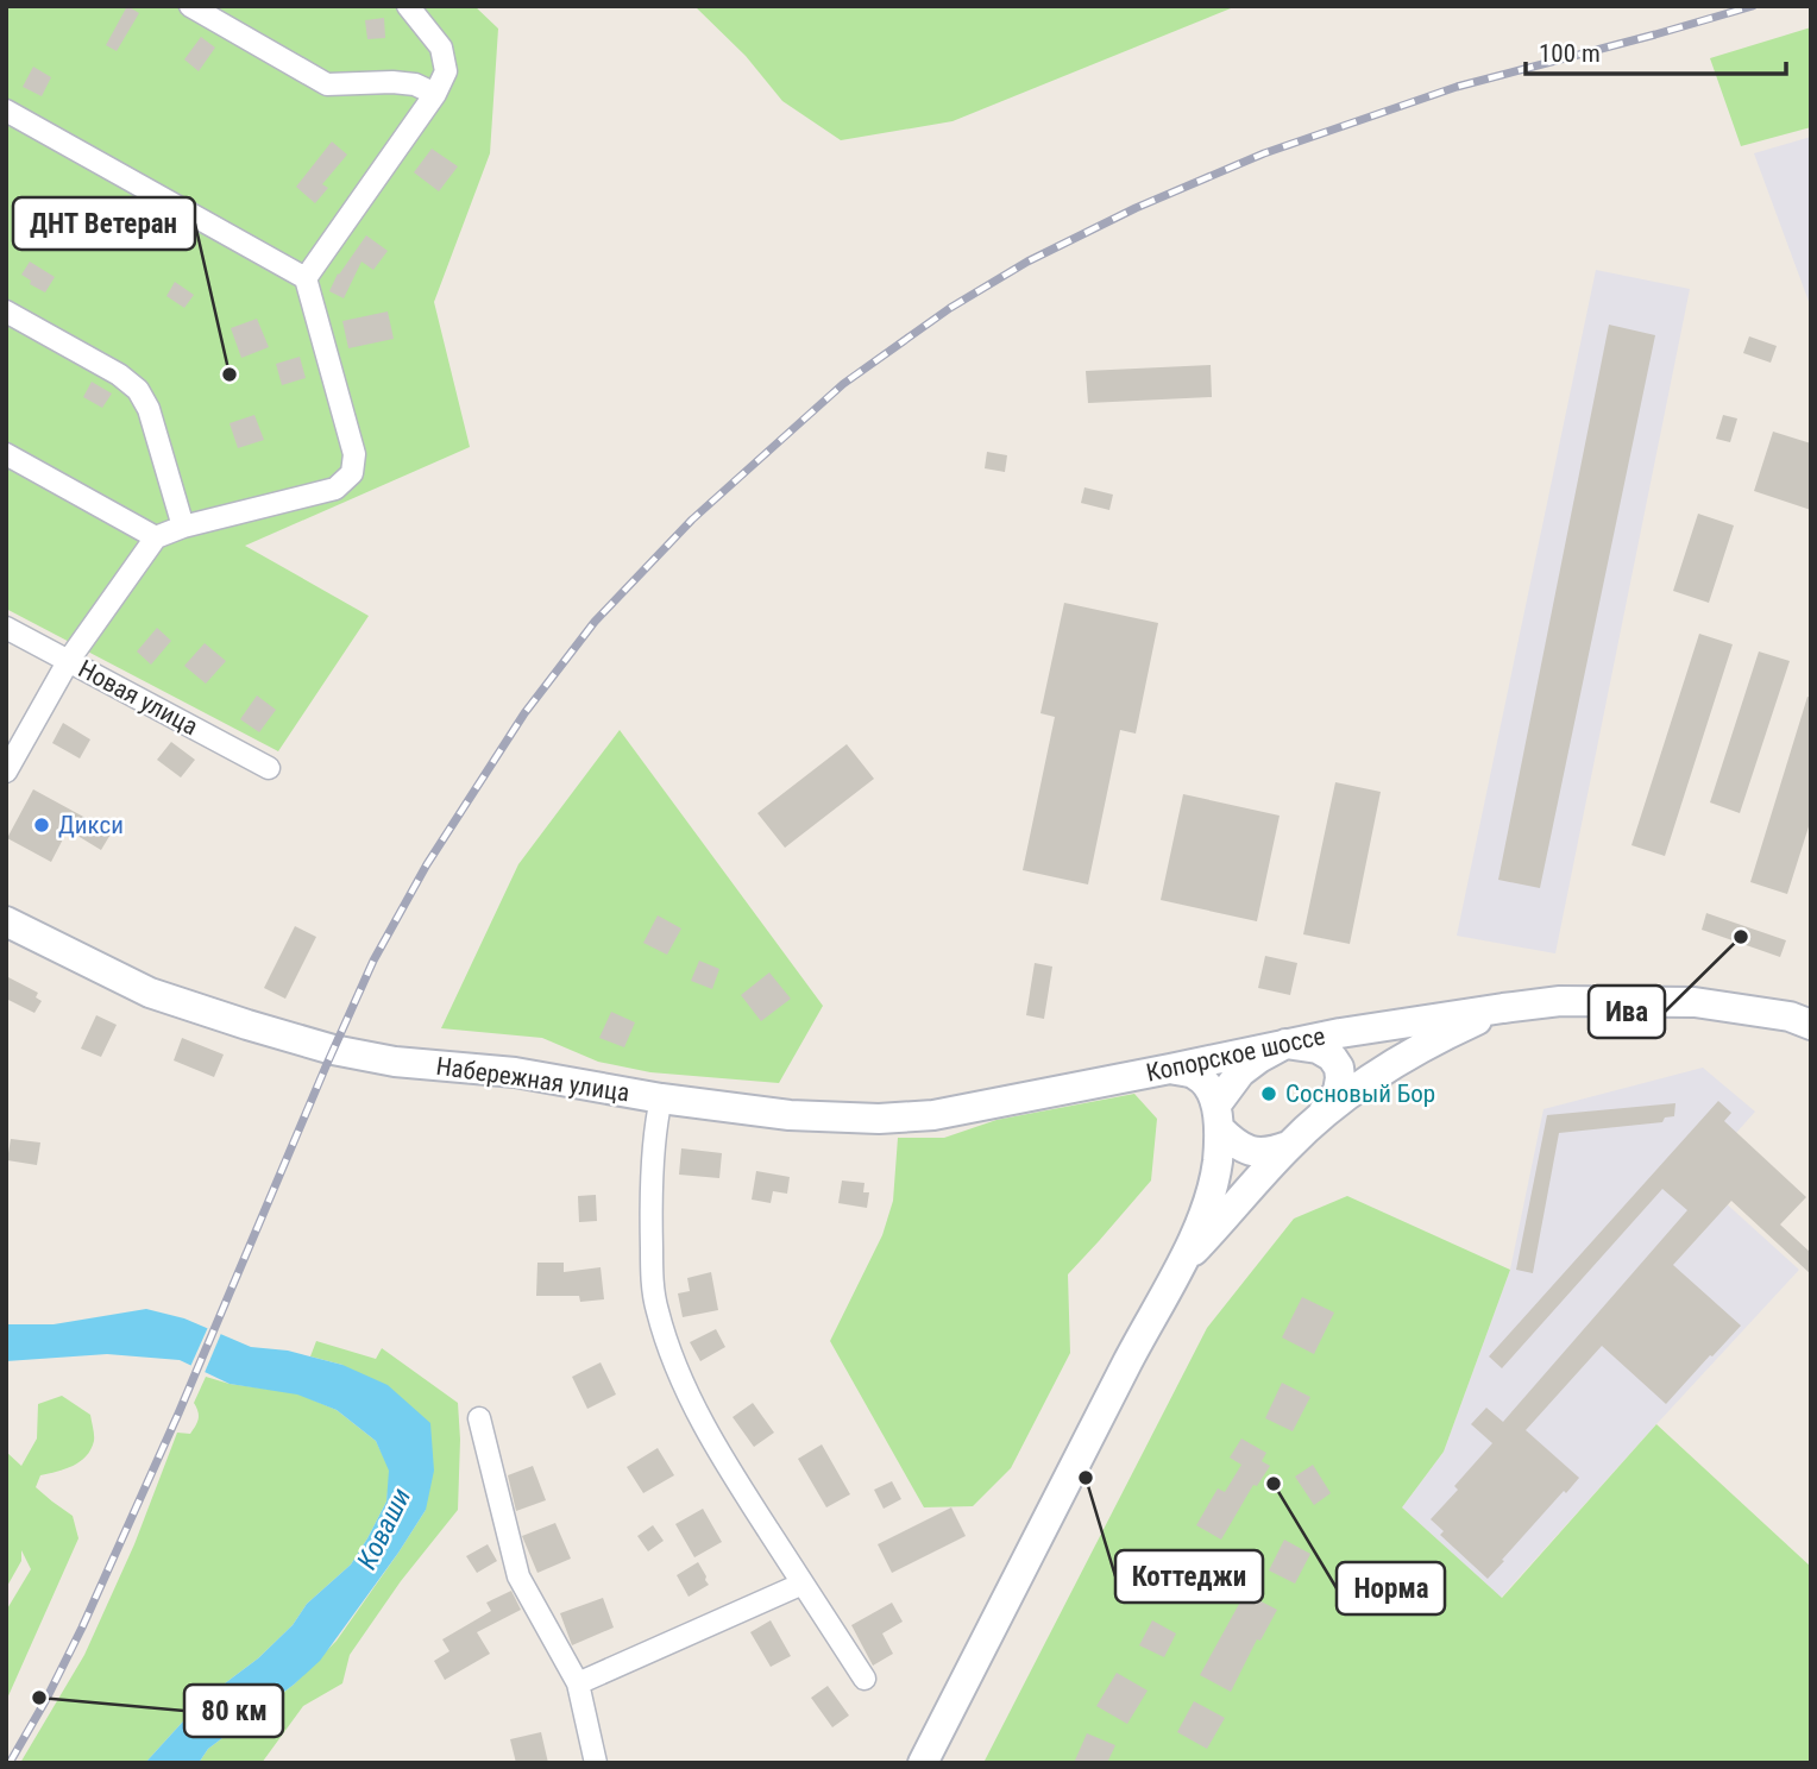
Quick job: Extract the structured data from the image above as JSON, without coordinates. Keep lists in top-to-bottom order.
{
  "streets": {
    "main road": ["Копорское шоссе", "Набережная улица"],
    "street": ["Новая улица"]
  },
  "crossings": [
    ["Копорское шоссе", "Набережная улица"]
  ],
  "water": ["Коваши"],
  "places": [
    "ДНТ Ветеран",
    "Дикси",
    "Ива",
    "Сосновый Бор",
    "Коттеджи",
    "Норма",
    "80 км"
  ],
  "scale_bar": "100 m"
}
